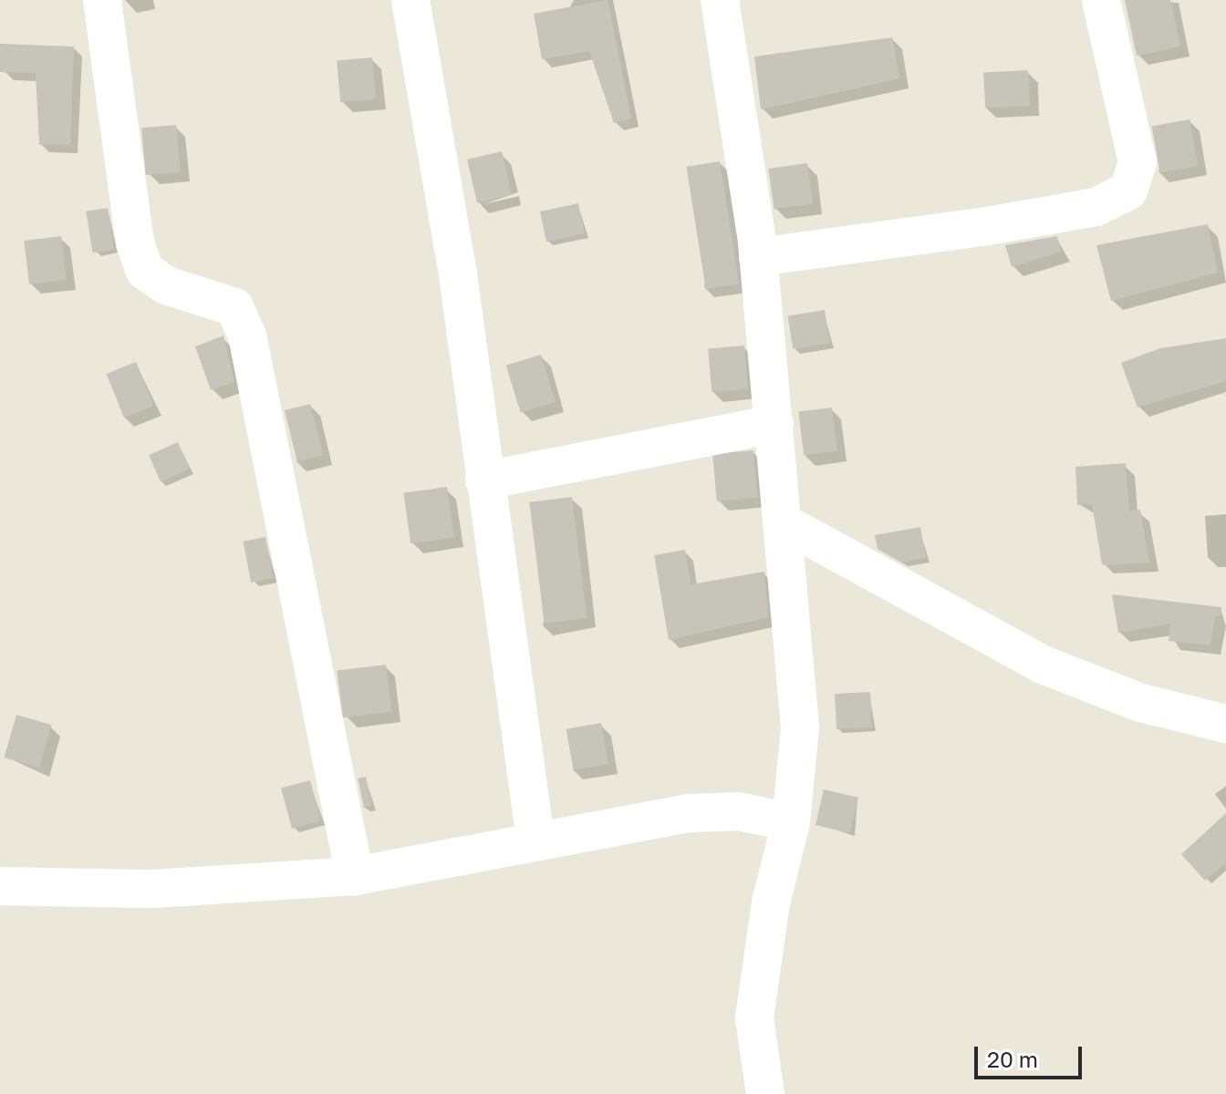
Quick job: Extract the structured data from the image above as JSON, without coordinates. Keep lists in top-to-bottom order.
{
  "scale_bar": "20 m"
}
